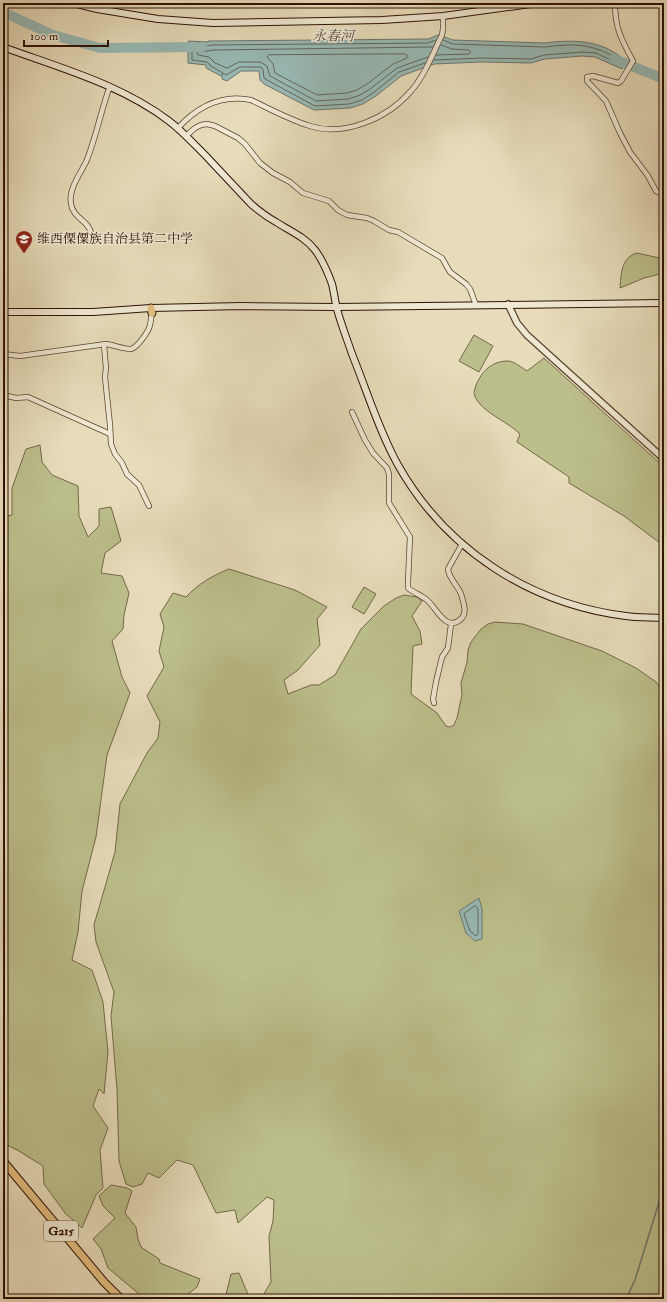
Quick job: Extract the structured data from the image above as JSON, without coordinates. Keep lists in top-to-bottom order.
{
  "streets": {
    "highway": ["G215"]
  },
  "water": ["永春河"],
  "places": {
    "school or university": ["维西傈僳族自治县第二中学"]
  },
  "scale_bar": "100 m"
}
